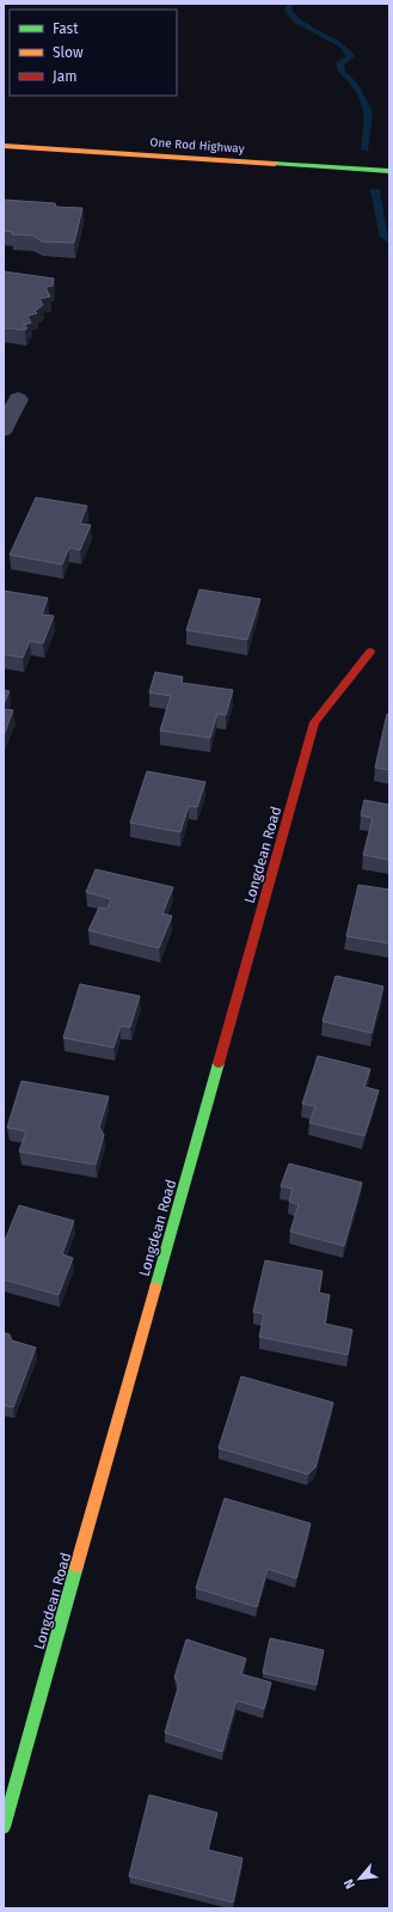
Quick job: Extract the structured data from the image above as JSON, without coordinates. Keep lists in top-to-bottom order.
{
  "streets": {
    "street": ["One Rod Highway", "Longdean Road"]
  },
  "legend": ["Fast", "Slow", "Jam"],
  "north": "bottom left"
}
